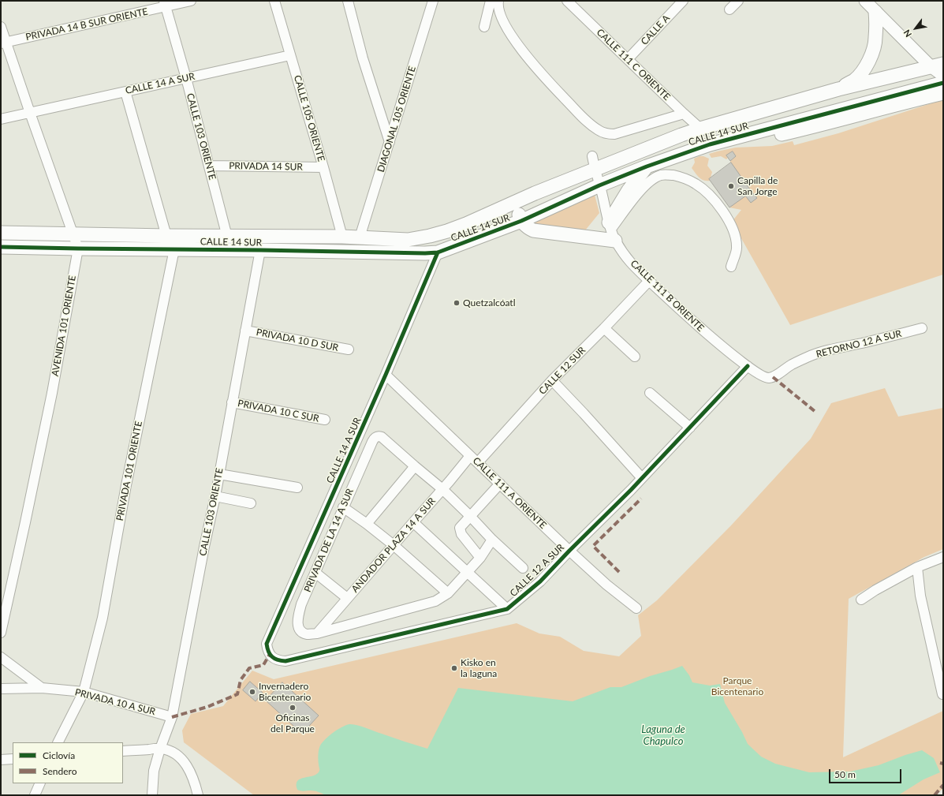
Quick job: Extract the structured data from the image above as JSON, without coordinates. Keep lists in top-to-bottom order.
{
  "streets": {
    "main road": ["CALLE 14 SUR"],
    "street": [
      "PRIVADA 14 B SUR ORIENTE",
      "CALLE A",
      "CALLE 111 C ORIENTE",
      "CALLE 14 A SUR",
      "CALLE 105 ORIENTE",
      "DIAGONAL 105 ORIENTE",
      "CALLE 103 ORIENTE",
      "PRIVADA 14 SUR",
      "CALLE 111 B ORIENTE",
      "AVENIDA 101 ORIENTE",
      "PRIVADA 10 D SUR",
      "RETORNO 12 A SUR",
      "CALLE 12 SUR",
      "PRIVADA 10 C SUR",
      "PRIVADA 101 ORIENTE",
      "CALLE 111 A ORIENTE",
      "PRIVADA DE LA 14 A SUR",
      "ANDADOR PLAZA 14 A SUR",
      "CALLE 12 A SUR",
      "PRIVADA 10 A SUR"
    ]
  },
  "crossings": [
    ["PRIVADA 14 B SUR ORIENTE", "CALLE 103 ORIENTE"],
    ["PRIVADA 14 B SUR ORIENTE", "AVENIDA 101 ORIENTE"],
    ["CALLE A", "CALLE 111 C ORIENTE"],
    ["CALLE 111 C ORIENTE", "CALLE 14 SUR"],
    ["CALLE 14 A SUR", "CALLE 105 ORIENTE"],
    ["CALLE 14 A SUR", "CALLE 14 SUR"],
    ["CALLE 14 A SUR", "CALLE 103 ORIENTE"],
    ["CALLE 14 A SUR", "AVENIDA 101 ORIENTE"],
    ["CALLE 14 A SUR", "CALLE 111 A ORIENTE"],
    ["CALLE 14 A SUR", "CALLE 12 A SUR"],
    ["CALLE 105 ORIENTE", "CALLE 14 SUR"],
    ["CALLE 105 ORIENTE", "PRIVADA 14 SUR"],
    ["DIAGONAL 105 ORIENTE", "CALLE 14 SUR"],
    ["CALLE 14 SUR", "CALLE 103 ORIENTE"],
    ["CALLE 14 SUR", "CALLE 111 B ORIENTE"],
    ["CALLE 14 SUR", "AVENIDA 101 ORIENTE"],
    ["CALLE 14 SUR", "PRIVADA 101 ORIENTE"],
    ["CALLE 103 ORIENTE", "PRIVADA 14 SUR"],
    ["CALLE 103 ORIENTE", "PRIVADA 10 D SUR"],
    ["CALLE 103 ORIENTE", "PRIVADA 10 C SUR"],
    ["CALLE 103 ORIENTE", "PRIVADA 10 A SUR"],
    ["CALLE 111 B ORIENTE", "RETORNO 12 A SUR"],
    ["CALLE 111 B ORIENTE", "CALLE 12 SUR"],
    ["CALLE 111 B ORIENTE", "CALLE 12 A SUR"],
    ["RETORNO 12 A SUR", "CALLE 12 A SUR"],
    ["CALLE 12 SUR", "CALLE 111 A ORIENTE"],
    ["PRIVADA 101 ORIENTE", "PRIVADA 10 A SUR"],
    ["CALLE 111 A ORIENTE", "ANDADOR PLAZA 14 A SUR"],
    ["CALLE 111 A ORIENTE", "CALLE 12 A SUR"],
    ["PRIVADA DE LA 14 A SUR", "ANDADOR PLAZA 14 A SUR"]
  ],
  "water": ["Laguna de Chapulco"],
  "parks": ["Parque Bicentenario"],
  "places": [
    "Capilla de San Jorge",
    "Quetzalcóatl",
    "Kisko en la laguna",
    "Invernadero Bicentenario",
    "Oficinas del Parque"
  ],
  "legend": ["Ciclovía", "Sendero"],
  "scale_bar": "50 m",
  "north": "bottom left"
}
